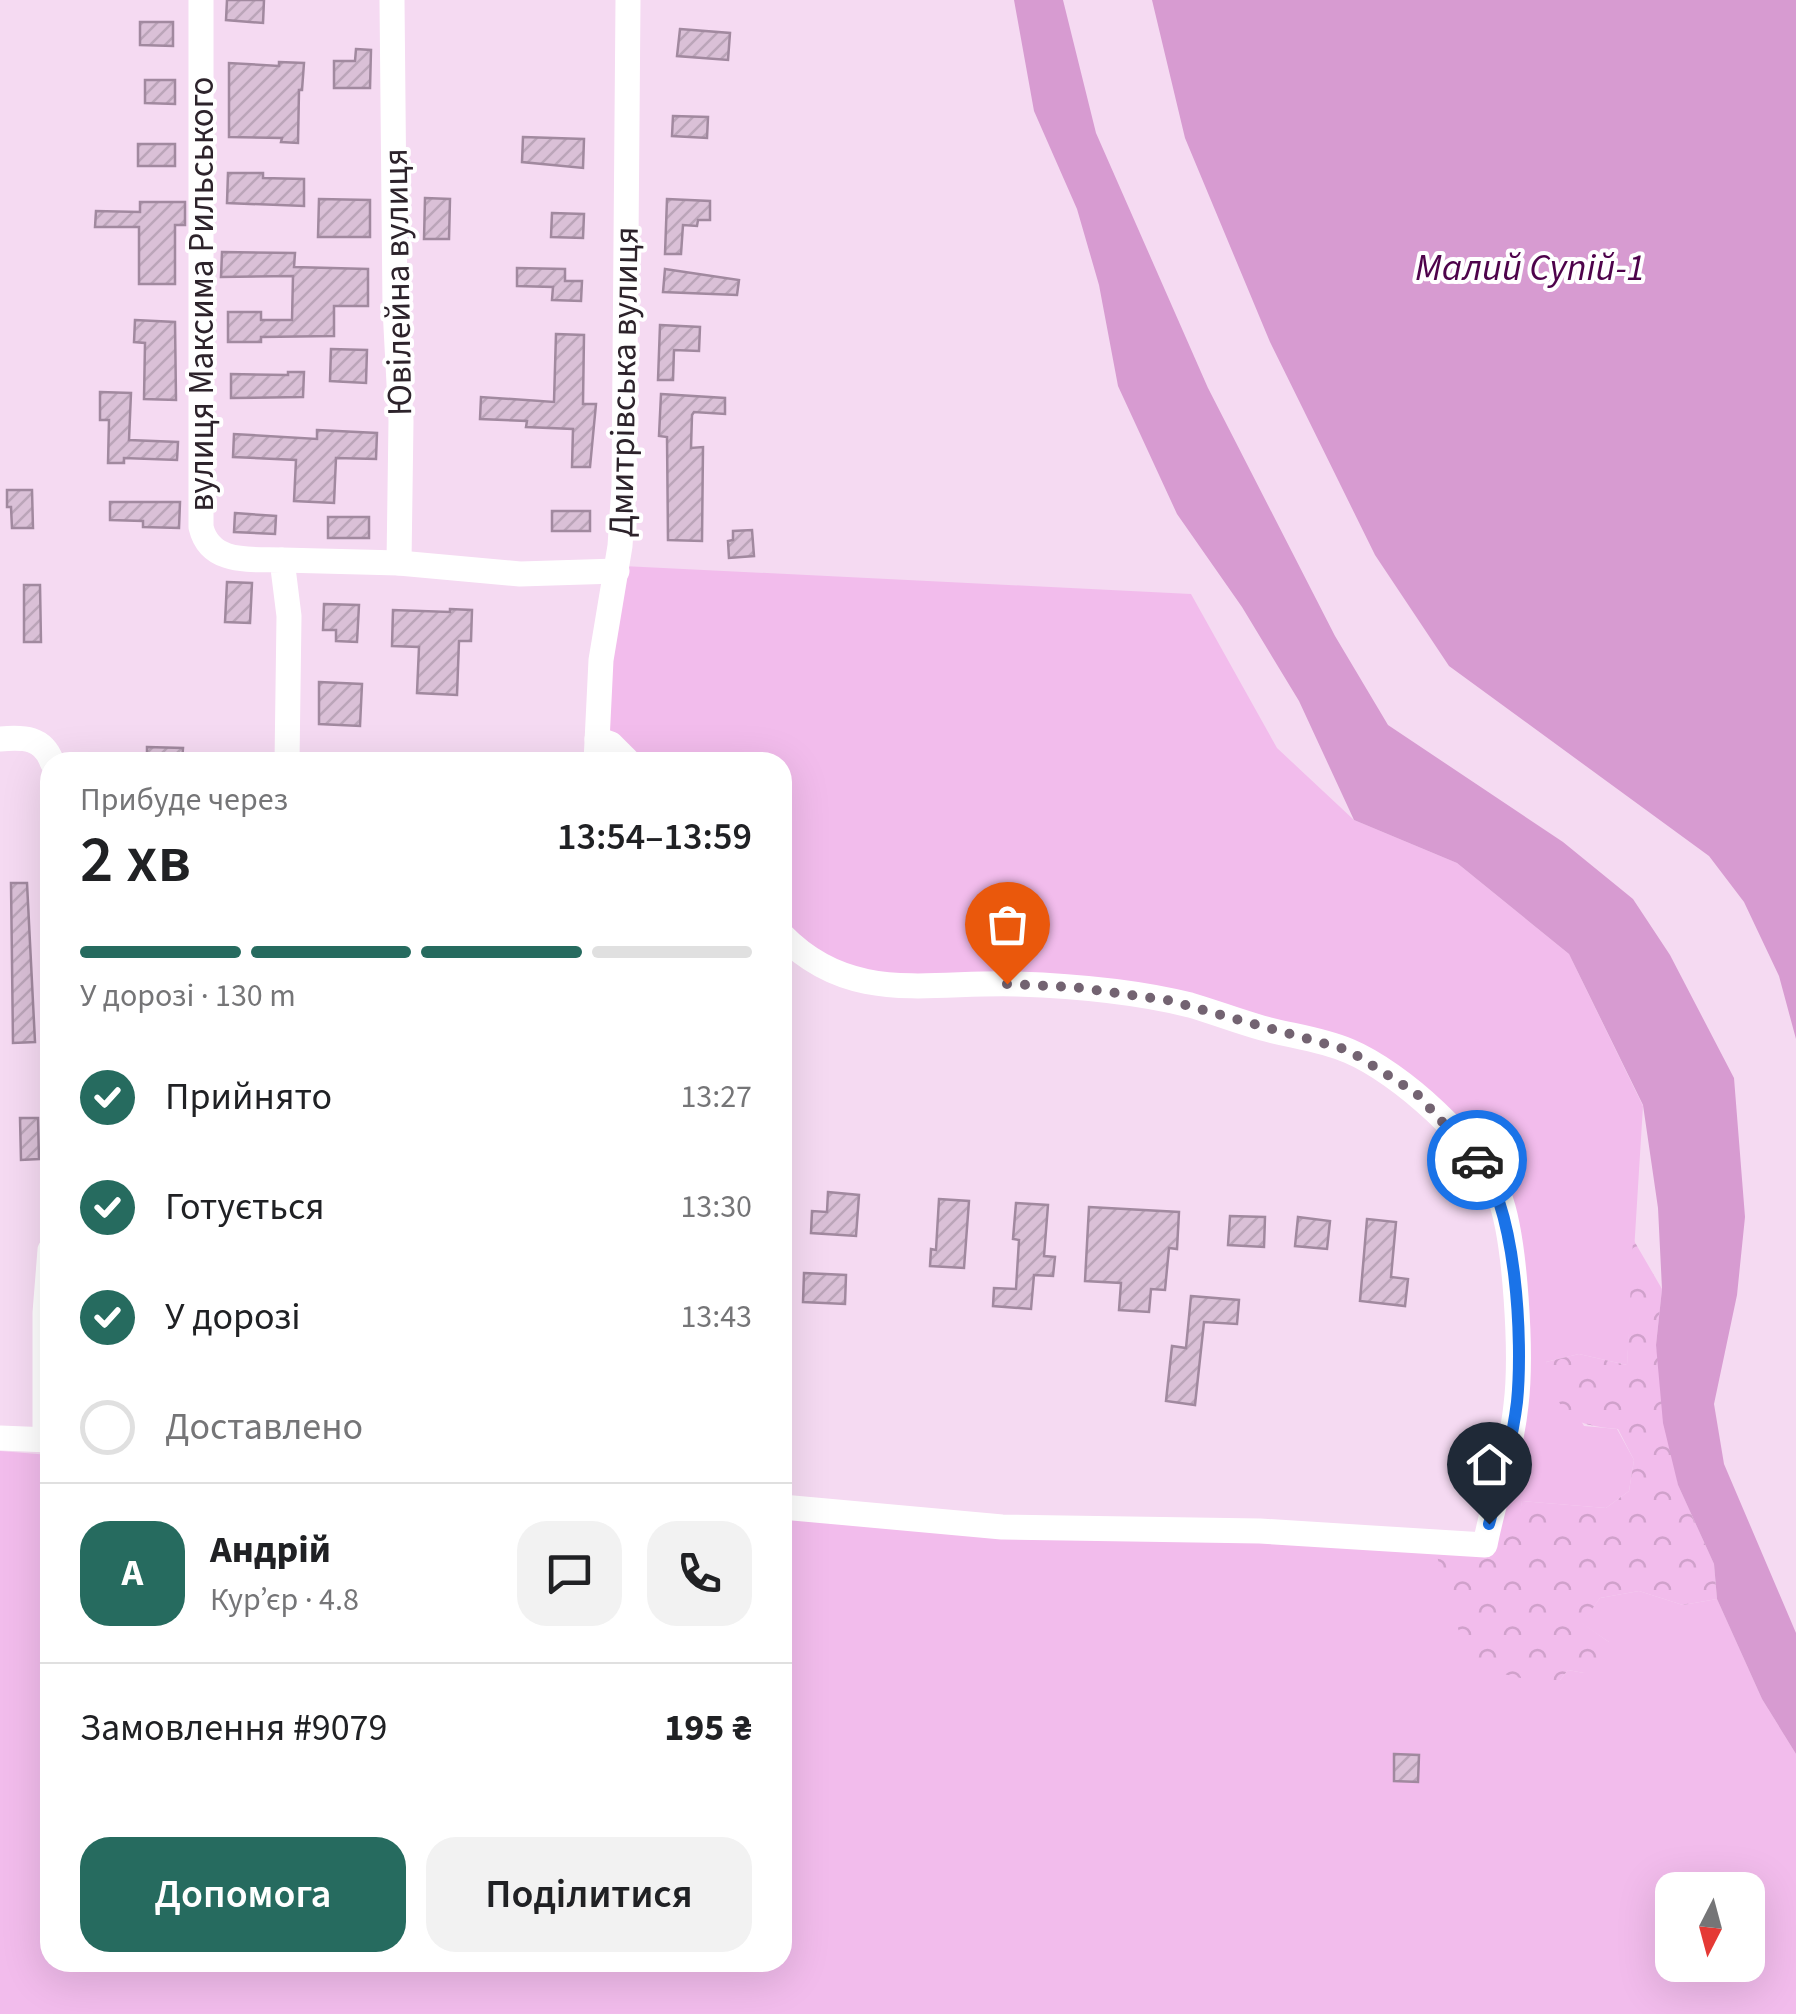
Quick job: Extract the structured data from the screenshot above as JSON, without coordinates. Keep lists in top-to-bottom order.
{
  "streets": {
    "street": ["Ювілейна вулиця", "вулиця Максима Рильського", "Дмитрівська вулиця"]
  },
  "crossings": [
    ["Ювілейна вулиця", "вулиця Максима Рильського"],
    ["вулиця Максима Рильського", "Дмитрівська вулиця"]
  ],
  "water": ["Малий Супій-1"],
  "north": "bottom",
  "page": {
    "heading": ["2 хв", "Прибуде через", "13:54–13:59"],
    "panel": [
      "Андрій",
      "Кур’єр · 4.8",
      "Замовлення #9079",
      "195 ₴"
    ],
    "bar": "У дорозі · 130 m",
    "list": [
      ["Прийнято", "13:27"],
      ["Готується", "13:30"],
      ["У дорозі", "13:43"],
      "Доставлено"
    ],
    "round": "А",
    "buttons": ["Допомога", "Поділитися"]
  }
}
